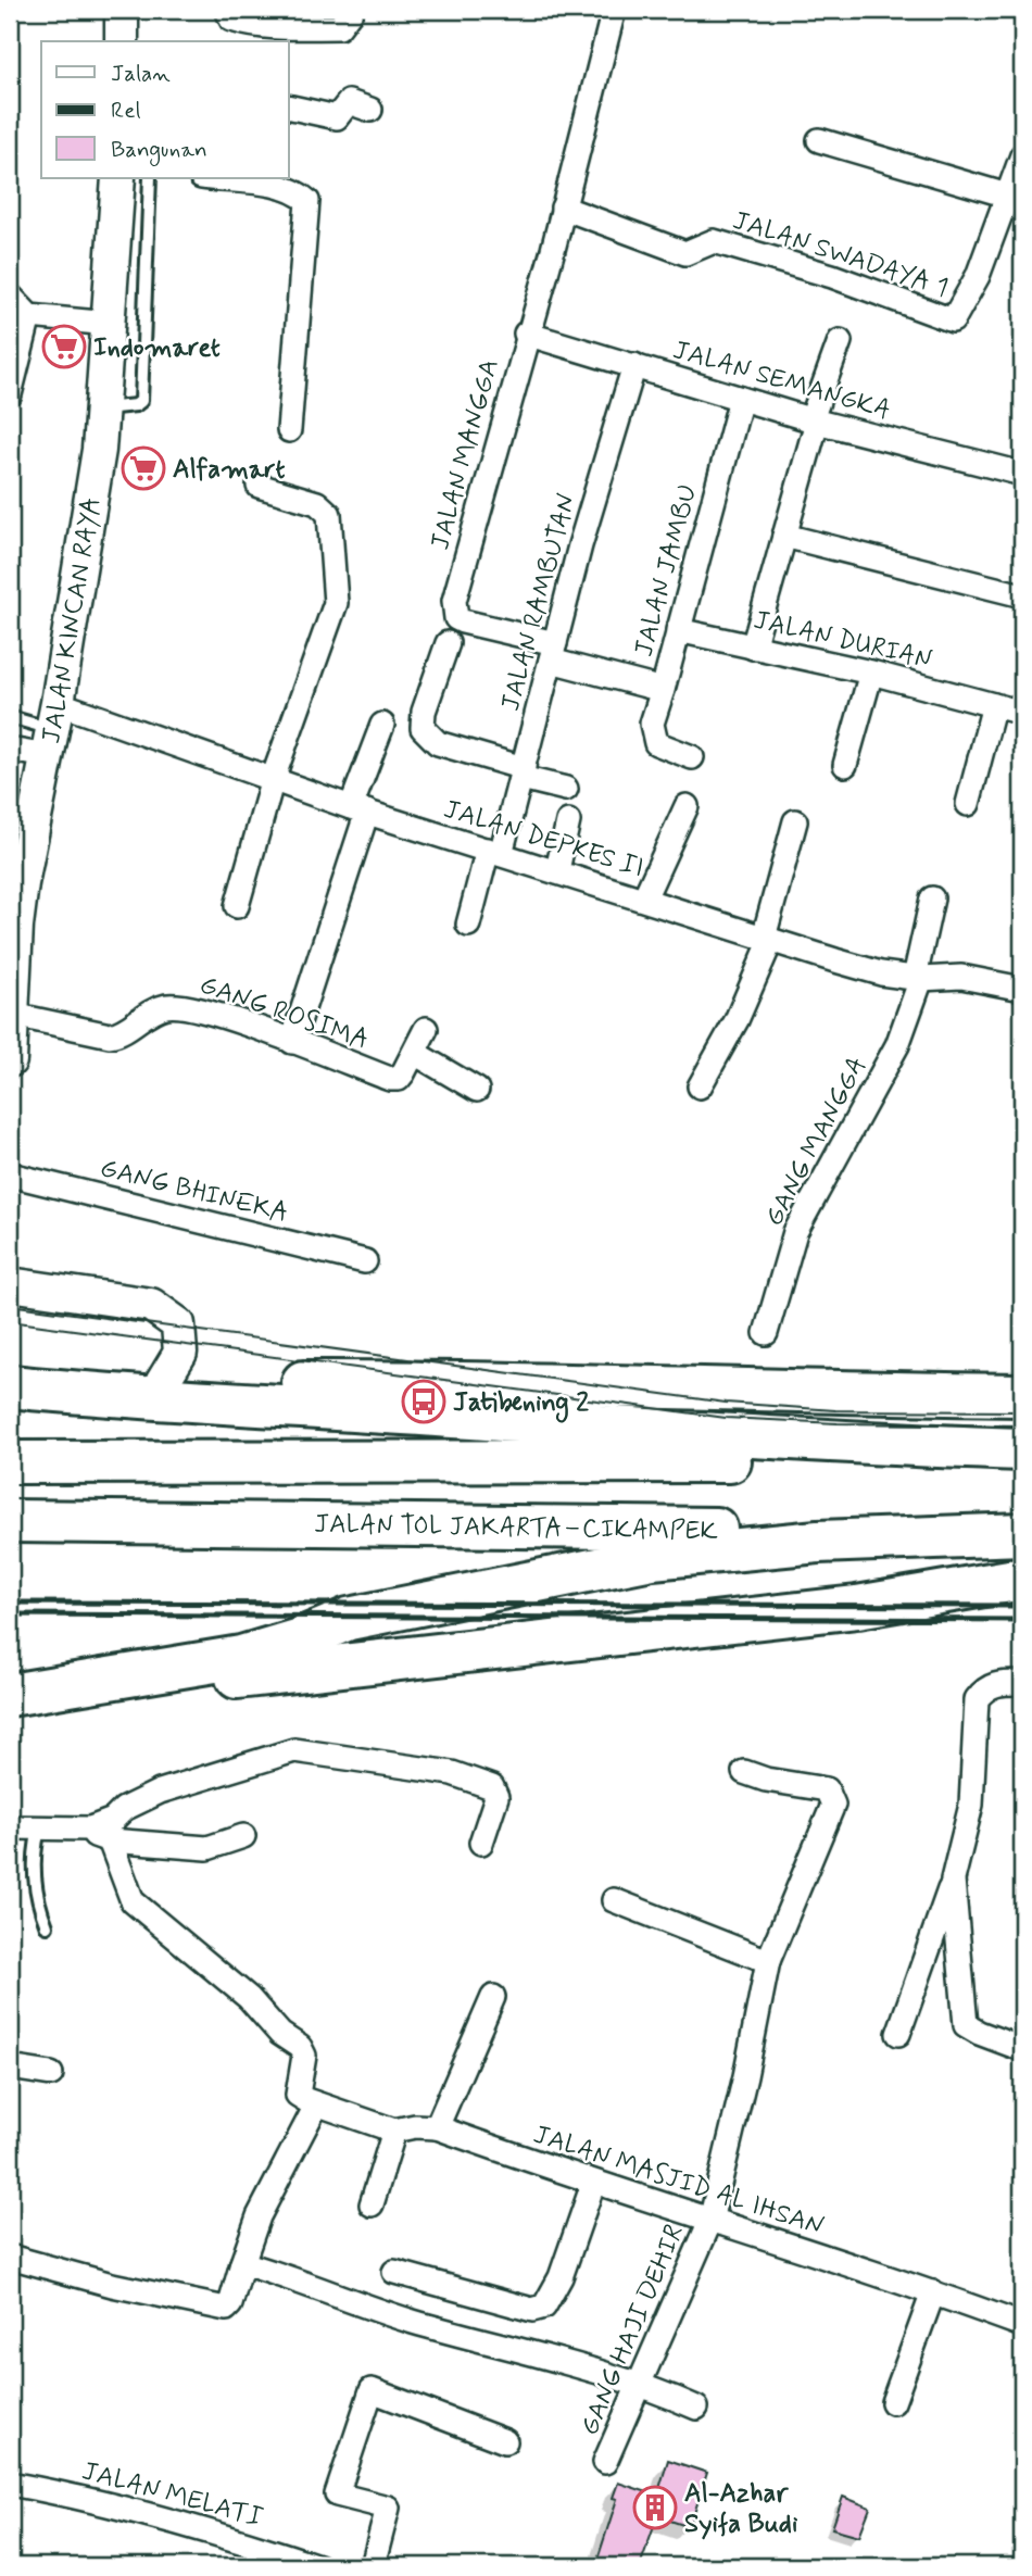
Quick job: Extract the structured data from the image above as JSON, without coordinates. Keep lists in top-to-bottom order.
{
  "streets": {
    "highway": ["JALAN TOL JAKARTA–CIKAMPEK"],
    "main road": ["JALAN KINCAN RAYA"],
    "street": [
      "JALAN SWADAYA 1",
      "JALAN SEMANGKA",
      "JALAN MANGGA",
      "JALAN JAMBU",
      "JALAN RAMBUTAN",
      "JALAN DURIAN",
      "JALAN DEPKES II",
      "GANG ROSIMA",
      "GANG MANGGA",
      "GANG BHINEKA",
      "JALAN MASJID AL IHSAN",
      "GANG HAJI DEHIR",
      "JALAN MELATI"
    ]
  },
  "crossings": [
    ["JALAN SWADAYA 1", "JALAN MANGGA"],
    ["JALAN SEMANGKA", "JALAN MANGGA"],
    ["JALAN SEMANGKA", "JALAN JAMBU"],
    ["JALAN SEMANGKA", "JALAN RAMBUTAN"],
    ["JALAN MANGGA", "JALAN JAMBU"],
    ["JALAN MANGGA", "JALAN RAMBUTAN"],
    ["JALAN JAMBU", "JALAN RAMBUTAN"],
    ["JALAN JAMBU", "JALAN DURIAN"],
    ["JALAN RAMBUTAN", "JALAN DEPKES II"],
    ["JALAN KINCAN RAYA", "JALAN DEPKES II"],
    ["JALAN KINCAN RAYA", "GANG ROSIMA"],
    ["JALAN DEPKES II", "GANG MANGGA"],
    ["JALAN MASJID AL IHSAN", "GANG HAJI DEHIR"]
  ],
  "places": {
    "supermarket": ["Indomaret", "Alfamart"],
    "bus stop": ["Jatibening 2"],
    "building": ["Al-Azhar Syifa Budi"]
  },
  "legend": ["Jalan", "Rel", "Bangunan"]
}
